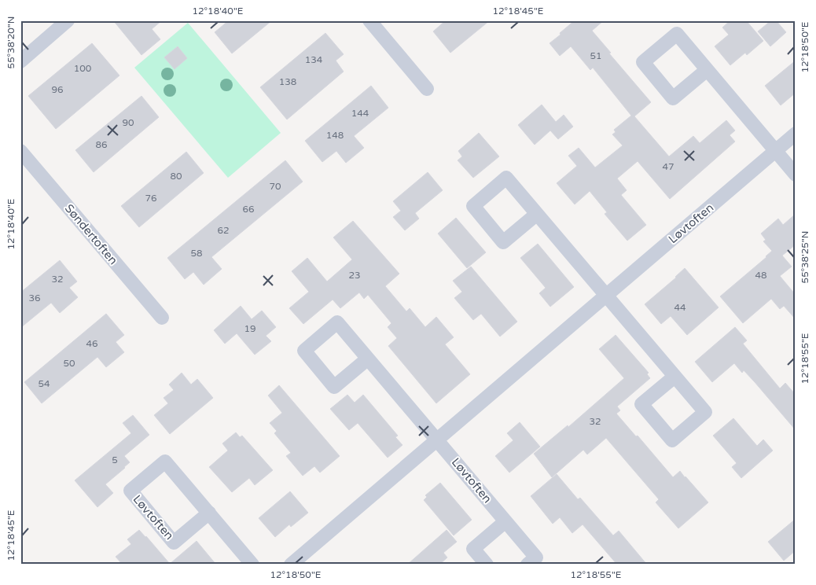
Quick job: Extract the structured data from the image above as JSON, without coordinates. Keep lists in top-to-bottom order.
{
  "streets": {
    "street": ["Løvtoften", "Søndertoften"]
  },
  "house_numbers": [
    "51",
    "134",
    "100",
    "138",
    "96",
    "144",
    "90",
    "148",
    "86",
    "47",
    "80",
    "70",
    "76",
    "66",
    "62",
    "58",
    "23",
    "48",
    "32",
    "36",
    "44",
    "19",
    "46",
    "50",
    "54",
    "32",
    "5"
  ],
  "coordinates": [
    "12°18'40\"E",
    "12°18'45\"E",
    "55°38'20\"N",
    "12°18'50\"E",
    "55°38'25\"N",
    "12°18'55\"E"
  ]
}
